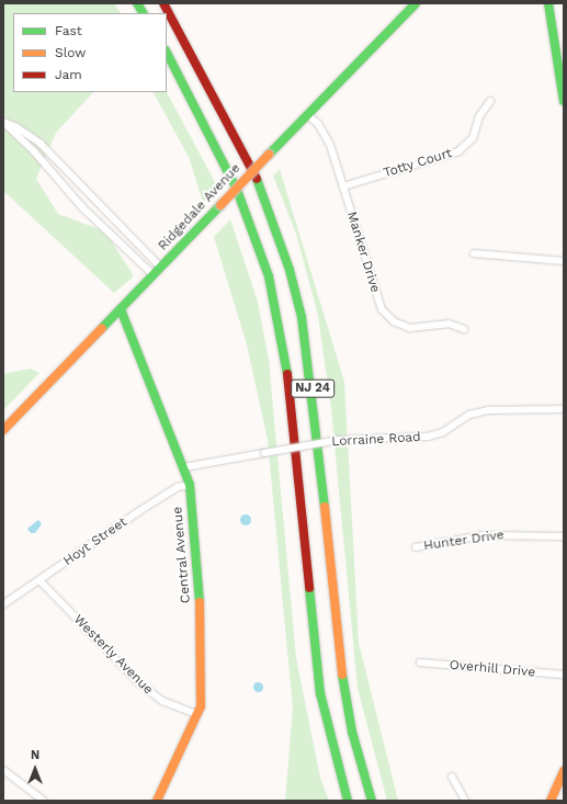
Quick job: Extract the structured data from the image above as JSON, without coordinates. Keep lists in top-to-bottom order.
{
  "streets": {
    "main road": ["Ridgedale Avenue", "NJ 24", "Central Avenue"],
    "street": [
      "Totty Court",
      "Manker Drive",
      "Lorraine Road",
      "Hunter Drive",
      "Hoyt Street",
      "Westerly Avenue",
      "Overhill Drive"
    ]
  },
  "crossings": [
    ["Totty Court", "Manker Drive"],
    ["Ridgedale Avenue", "Manker Drive"],
    ["Ridgedale Avenue", "Central Avenue"],
    ["Lorraine Road", "Central Avenue"],
    ["Hoyt Street", "Central Avenue"],
    ["Hoyt Street", "Westerly Avenue"],
    ["Central Avenue", "Westerly Avenue"]
  ],
  "legend": ["Fast", "Slow", "Jam"],
  "north": "top"
}
